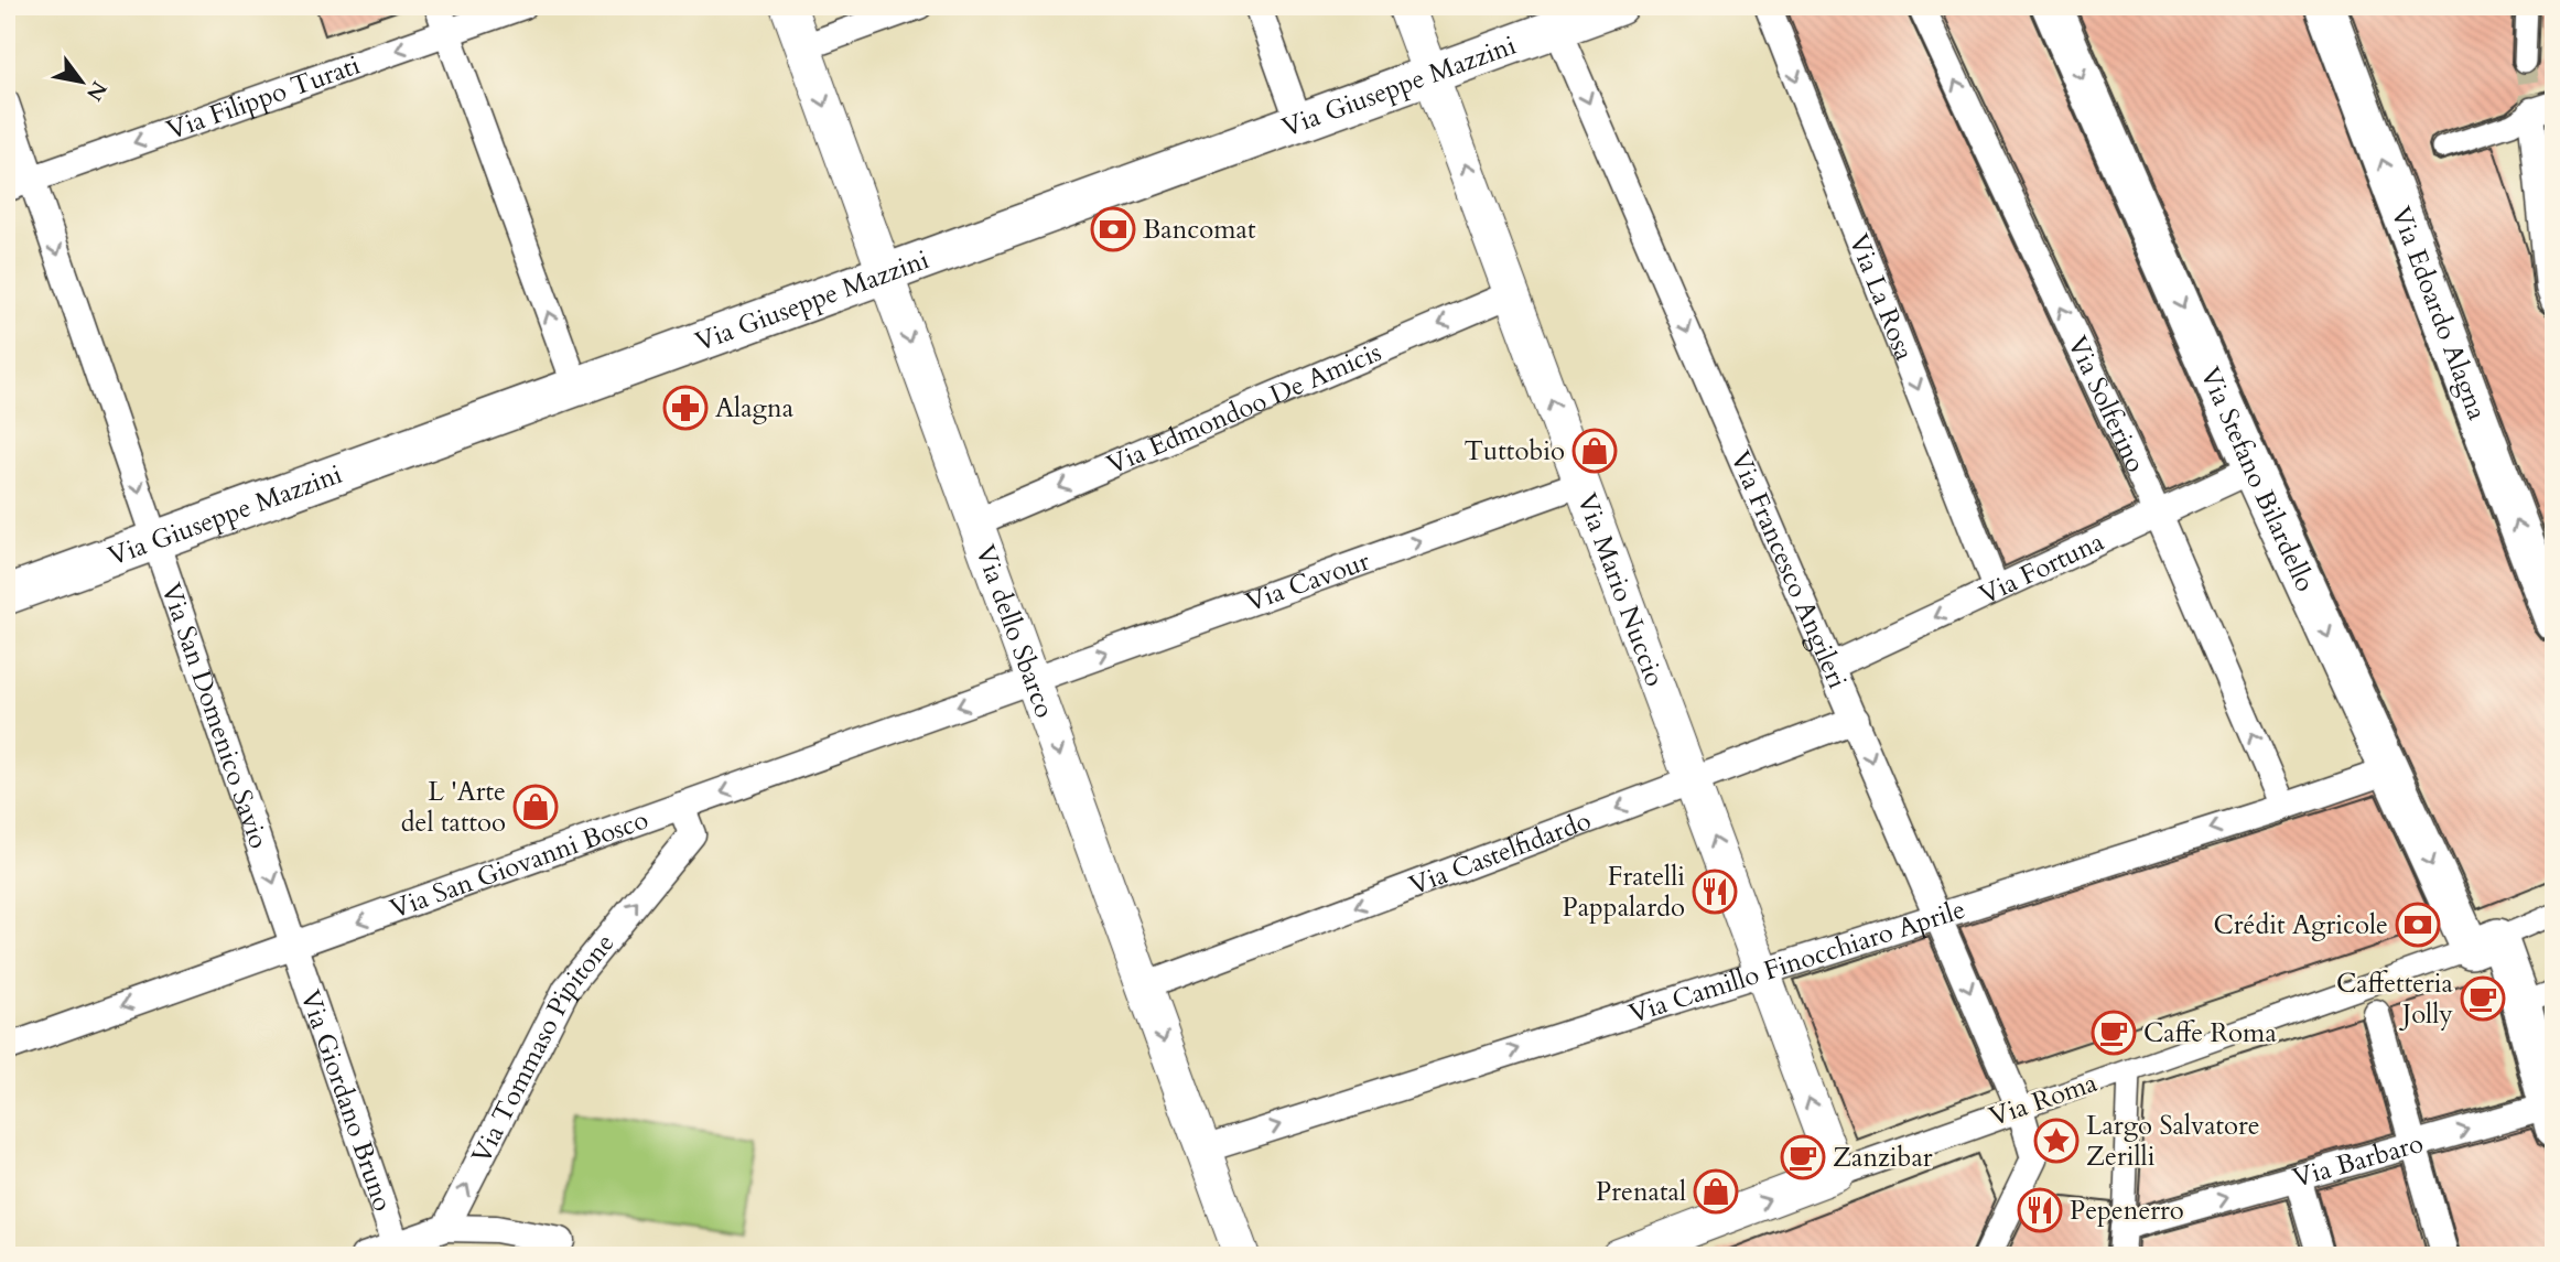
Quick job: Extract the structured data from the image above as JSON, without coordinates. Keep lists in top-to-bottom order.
{
  "streets": {
    "main road": ["Via Giuseppe Mazzini", "Via Edoardo Alagna", "Via Stefano Bilardello"],
    "street": [
      "Via Filippo Turati",
      "Via La Rosa",
      "Via Solferino",
      "Via Edmondoo De Amicis",
      "Via Fortuna",
      "Via Francesco Angileri",
      "Via Cavour",
      "Via Mario Nuccio",
      "Via dello Sbarco",
      "Via San Domenico Savio",
      "Via Castelfidardo",
      "Via San Giovanni Bosco",
      "Via Camillo Finocchiaro Aprile",
      "Via Tommaso Pipitone",
      "Via Giordano Bruno",
      "Via Roma",
      "Via Barbaro"
    ]
  },
  "crossings": [
    ["Via Giuseppe Mazzini", "Via Francesco Angileri"],
    ["Via Giuseppe Mazzini", "Via Mario Nuccio"],
    ["Via Giuseppe Mazzini", "Via dello Sbarco"],
    ["Via Giuseppe Mazzini", "Via San Domenico Savio"],
    ["Via Filippo Turati", "Via San Domenico Savio"],
    ["Via La Rosa", "Via Fortuna"],
    ["Via Solferino", "Via Fortuna"],
    ["Via Solferino", "Via Camillo Finocchiaro Aprile"],
    ["Via Edmondoo De Amicis", "Via Mario Nuccio"],
    ["Via Edmondoo De Amicis", "Via dello Sbarco"],
    ["Via Stefano Bilardello", "Via Fortuna"],
    ["Via Stefano Bilardello", "Via Camillo Finocchiaro Aprile"],
    ["Via Stefano Bilardello", "Via Roma"],
    ["Via Stefano Bilardello", "Via Barbaro"],
    ["Via Fortuna", "Via Francesco Angileri"],
    ["Via Francesco Angileri", "Via Castelfidardo"],
    ["Via Francesco Angileri", "Via Camillo Finocchiaro Aprile"],
    ["Via Francesco Angileri", "Via Roma"],
    ["Via Cavour", "Via Mario Nuccio"],
    ["Via Cavour", "Via dello Sbarco"],
    ["Via Cavour", "Via San Giovanni Bosco"],
    ["Via Mario Nuccio", "Via Castelfidardo"],
    ["Via Mario Nuccio", "Via Camillo Finocchiaro Aprile"],
    ["Via Mario Nuccio", "Via Roma"],
    ["Via dello Sbarco", "Via Castelfidardo"],
    ["Via dello Sbarco", "Via San Giovanni Bosco"],
    ["Via dello Sbarco", "Via Camillo Finocchiaro Aprile"],
    ["Via San Domenico Savio", "Via San Giovanni Bosco"],
    ["Via San Domenico Savio", "Via Giordano Bruno"],
    ["Via San Giovanni Bosco", "Via Tommaso Pipitone"],
    ["Via San Giovanni Bosco", "Via Giordano Bruno"]
  ],
  "one_way": [
    "Via Filippo Turati",
    "Via La Rosa",
    "Via Edoardo Alagna",
    "Via Solferino",
    "Via Edmondoo De Amicis",
    "Via Stefano Bilardello",
    "Via Fortuna",
    "Via Francesco Angileri",
    "Via Cavour",
    "Via Mario Nuccio",
    "Via dello Sbarco",
    "Via San Domenico Savio",
    "Via Castelfidardo",
    "Via San Giovanni Bosco",
    "Via Tommaso Pipitone",
    "Via Barbaro"
  ],
  "places": {
    "bank": ["Bancomat", "Crédit Agricole"],
    "pharmacy": ["Alagna"],
    "shop": ["Tuttobio", "L 'Arte del tattoo", "Prenatal"],
    "restaurant": ["Fratelli Pappalardo", "Pepenerro"],
    "cafe": ["Caffetteria Jolly", "Caffe Roma", "Zanzibar"],
    "place": ["Largo Salvatore Zerilli"]
  },
  "north": "bottom right"
}
